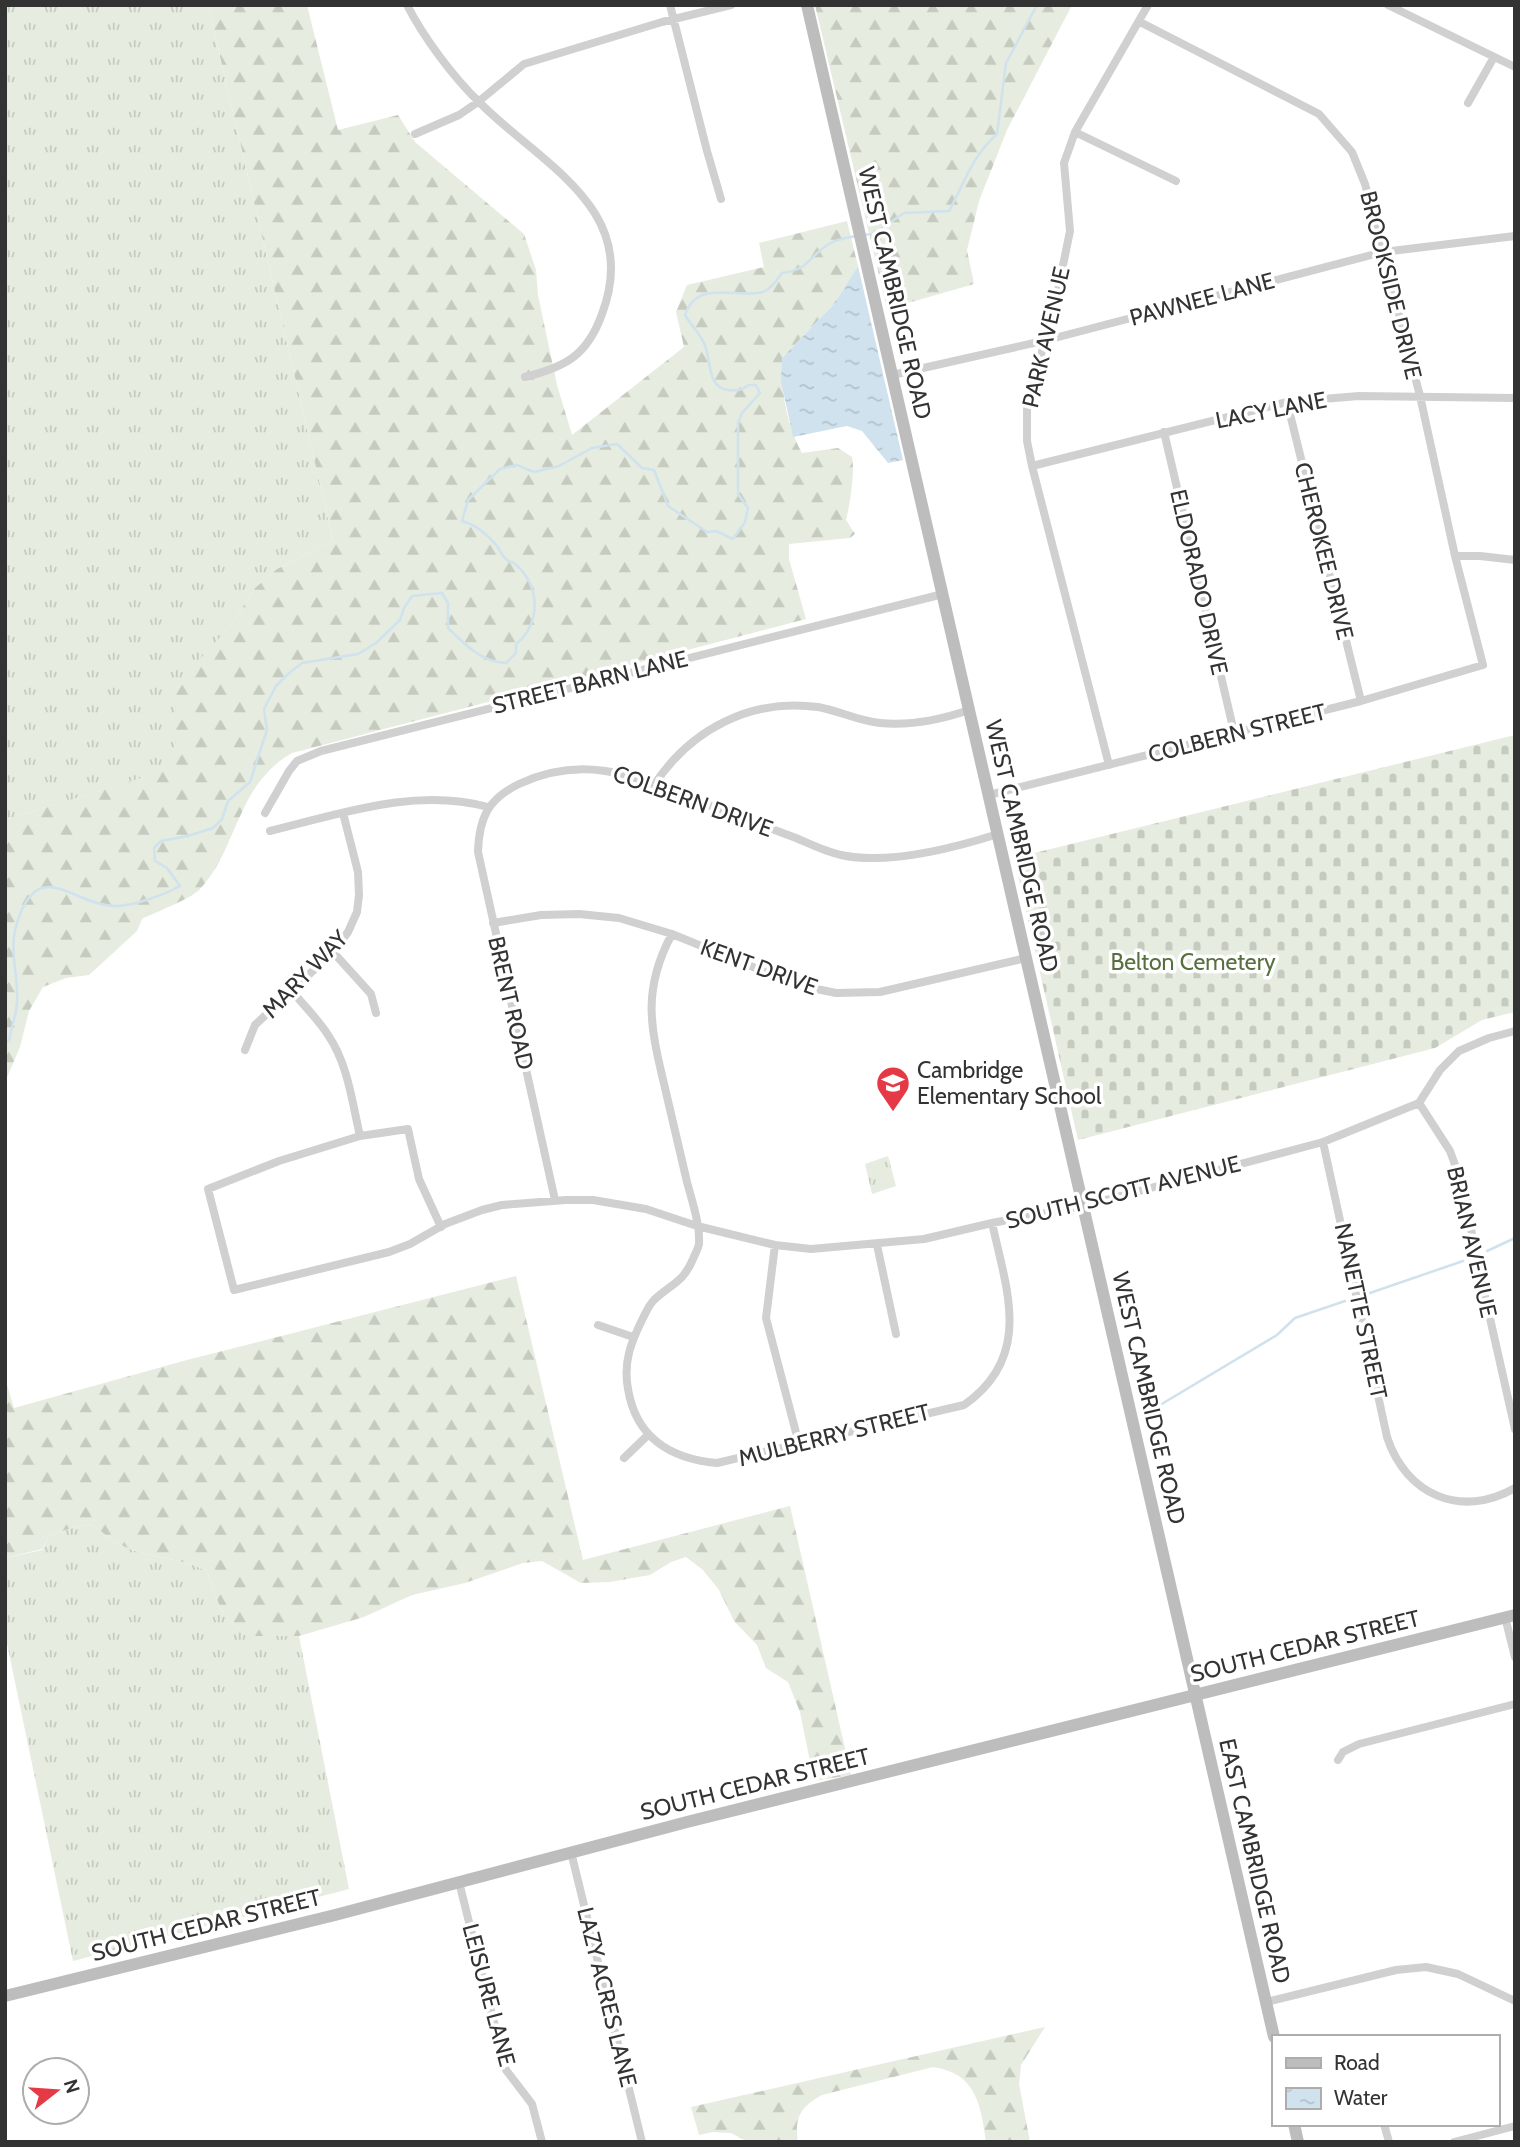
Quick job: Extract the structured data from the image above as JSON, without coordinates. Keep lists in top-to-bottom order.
{
  "streets": {
    "street": [
      "BROOKSIDE DRIVE",
      "WEST CAMBRIDGE ROAD",
      "PAWNEE LANE",
      "PARK AVENUE",
      "LACY LANE",
      "CHEROKEE DRIVE",
      "ELDORADO DRIVE",
      "STREET BARN LANE",
      "COLBERN STREET",
      "COLBERN DRIVE",
      "KENT DRIVE",
      "MARY WAY",
      "BRENT ROAD",
      "SOUTH SCOTT AVENUE",
      "BRIAN AVENUE",
      "NANETTE STREET",
      "MULBERRY STREET",
      "SOUTH CEDAR STREET",
      "EAST CAMBRIDGE ROAD",
      "LEISURE LANE",
      "LAZY ACRES LANE"
    ]
  },
  "crossings": [
    ["BROOKSIDE DRIVE", "PAWNEE LANE"],
    ["BROOKSIDE DRIVE", "PARK AVENUE"],
    ["BROOKSIDE DRIVE", "LACY LANE"],
    ["BROOKSIDE DRIVE", "COLBERN STREET"],
    ["WEST CAMBRIDGE ROAD", "PAWNEE LANE"],
    ["WEST CAMBRIDGE ROAD", "STREET BARN LANE"],
    ["WEST CAMBRIDGE ROAD", "COLBERN STREET"],
    ["WEST CAMBRIDGE ROAD", "COLBERN DRIVE"],
    ["WEST CAMBRIDGE ROAD", "KENT DRIVE"],
    ["WEST CAMBRIDGE ROAD", "SOUTH SCOTT AVENUE"],
    ["WEST CAMBRIDGE ROAD", "SOUTH CEDAR STREET"],
    ["WEST CAMBRIDGE ROAD", "EAST CAMBRIDGE ROAD"],
    ["PAWNEE LANE", "PARK AVENUE"],
    ["PARK AVENUE", "LACY LANE"],
    ["PARK AVENUE", "COLBERN STREET"],
    ["LACY LANE", "CHEROKEE DRIVE"],
    ["LACY LANE", "ELDORADO DRIVE"],
    ["CHEROKEE DRIVE", "COLBERN STREET"],
    ["ELDORADO DRIVE", "COLBERN STREET"],
    ["COLBERN DRIVE", "BRENT ROAD"],
    ["KENT DRIVE", "BRENT ROAD"],
    ["BRENT ROAD", "SOUTH SCOTT AVENUE"],
    ["SOUTH SCOTT AVENUE", "BRIAN AVENUE"],
    ["SOUTH SCOTT AVENUE", "NANETTE STREET"],
    ["SOUTH SCOTT AVENUE", "MULBERRY STREET"],
    ["SOUTH CEDAR STREET", "EAST CAMBRIDGE ROAD"],
    ["SOUTH CEDAR STREET", "LEISURE LANE"],
    ["SOUTH CEDAR STREET", "LAZY ACRES LANE"]
  ],
  "parks": ["Belton Cemetery"],
  "places": {
    "school or university": ["Cambridge Elementary School"]
  },
  "legend": ["Road", "Water"],
  "north": "right"
}
